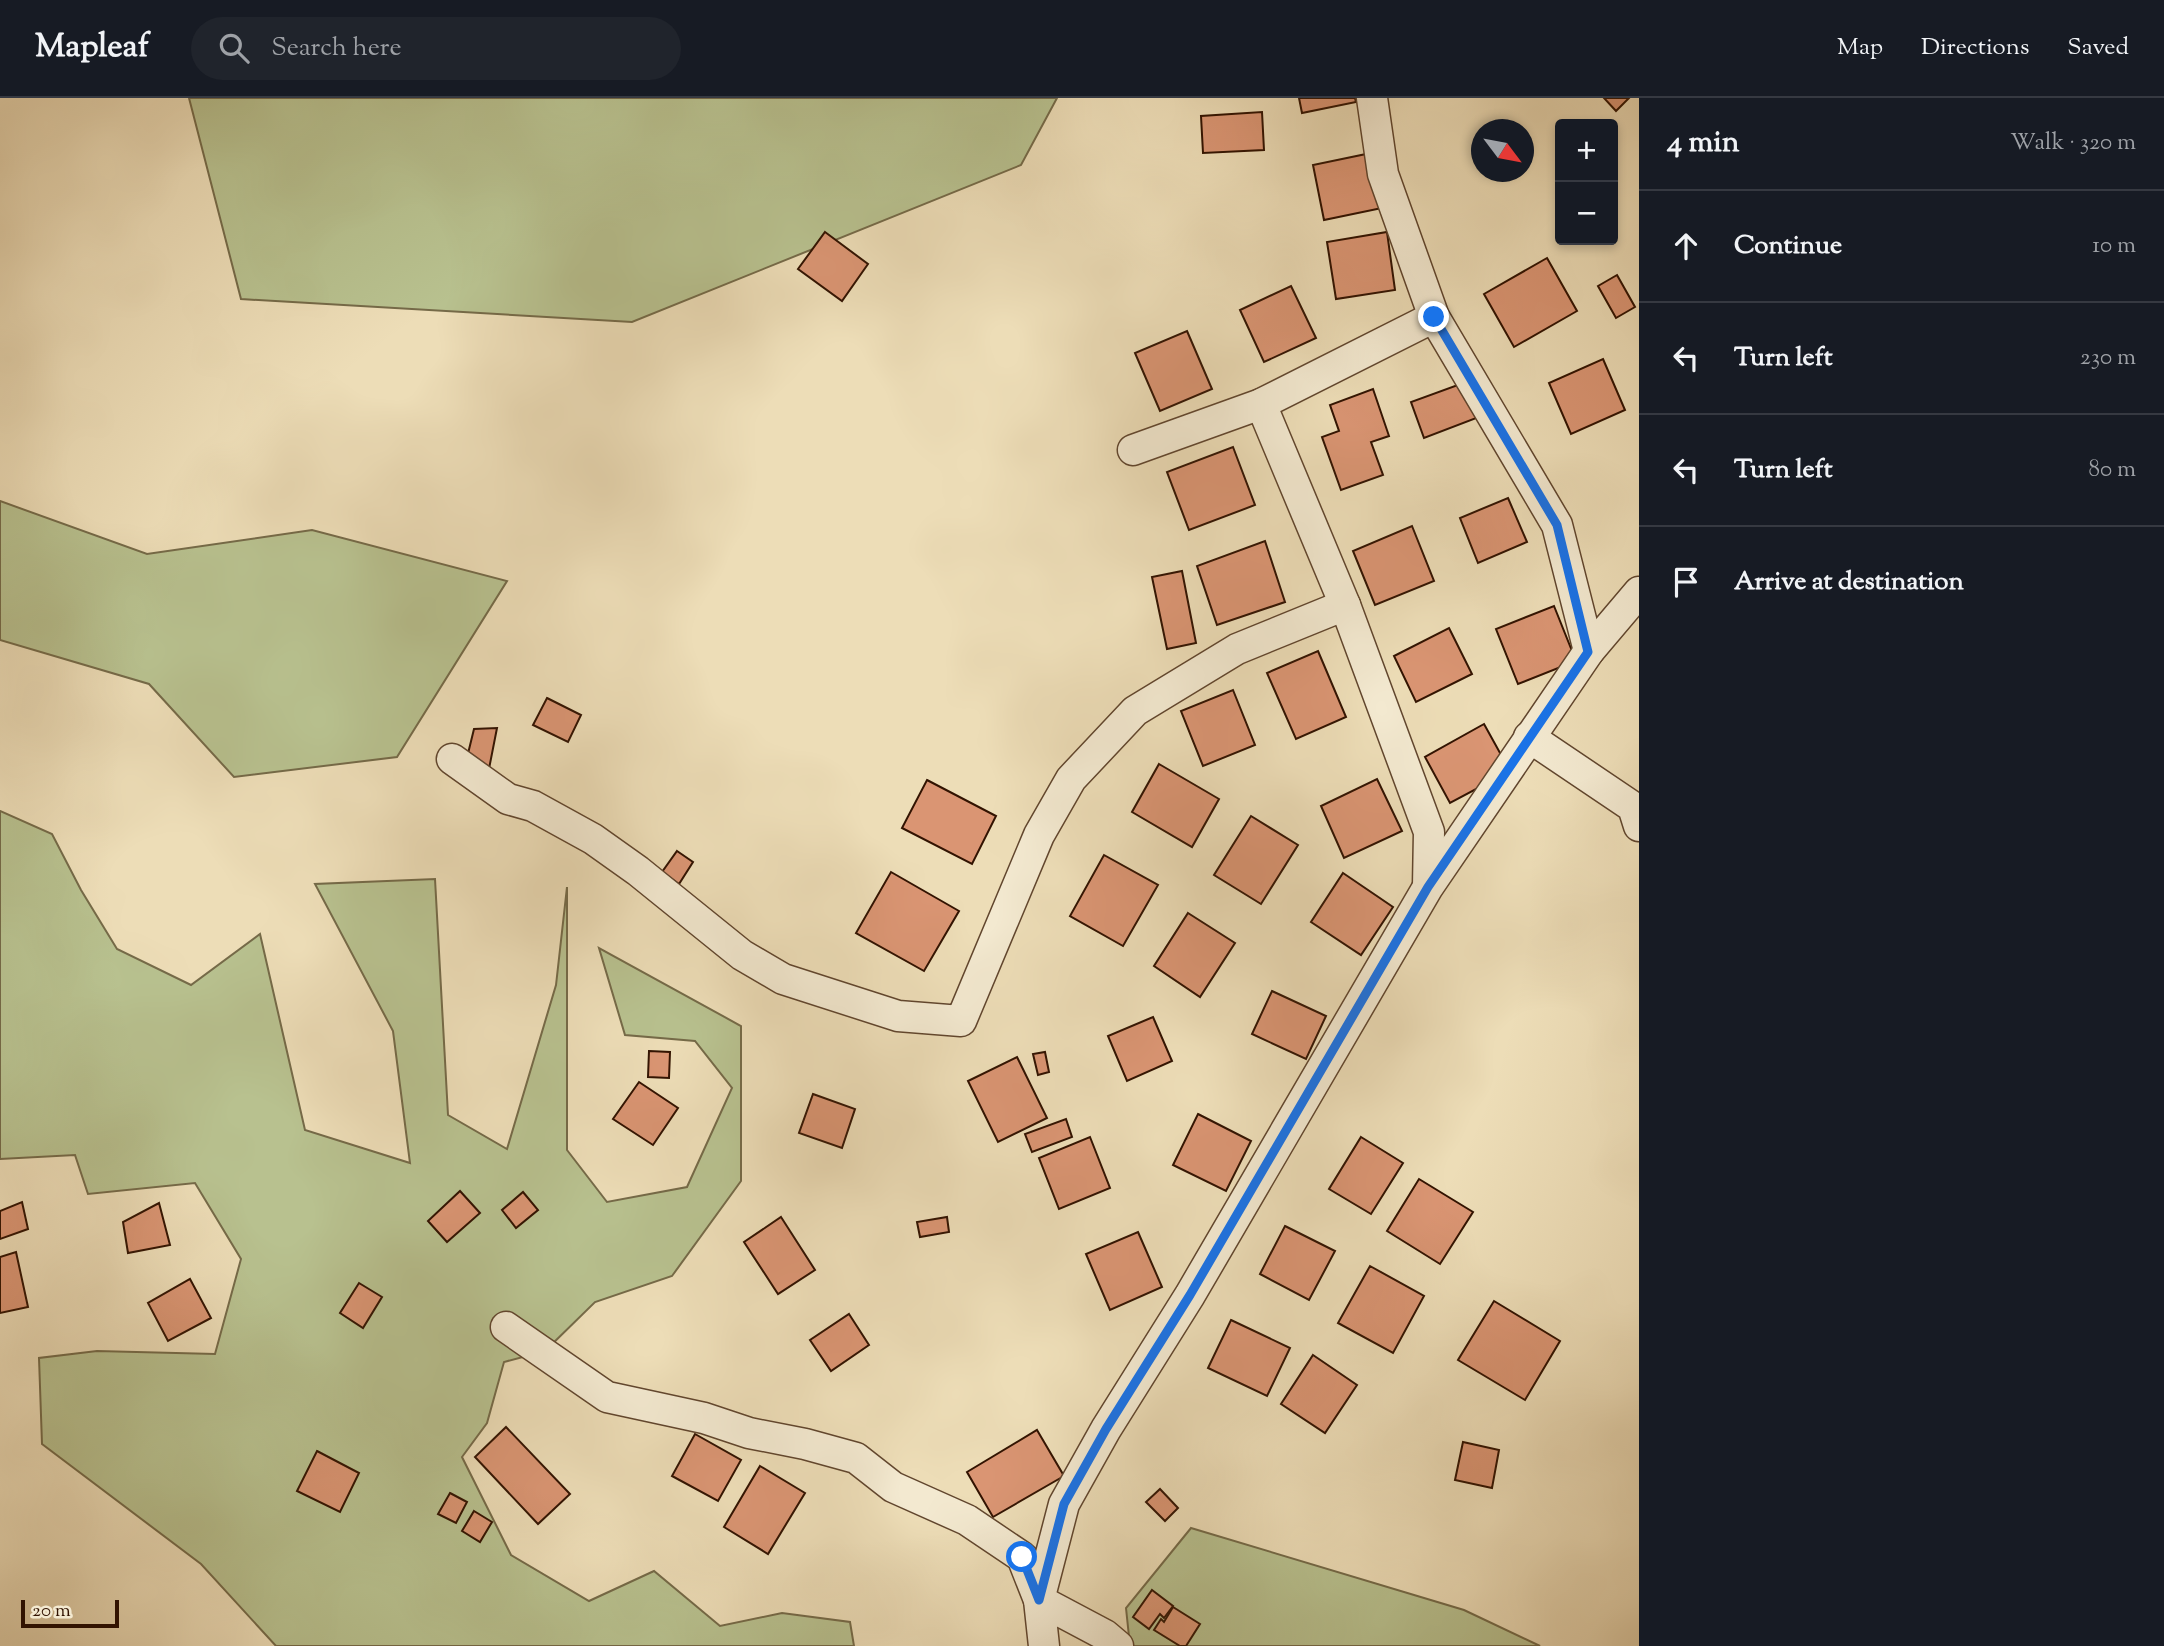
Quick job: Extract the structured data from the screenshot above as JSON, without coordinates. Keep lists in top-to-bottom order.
{
  "scale_bar": "20 m",
  "north": "bottom right",
  "page": {
    "header": "Mapleaf",
    "search": "Search here",
    "nav": ["Map", "Directions", "Saved"],
    "heading": ["4 min", "Walk · 320 m"],
    "map_buttons": ["+", "−"],
    "list": [
      ["Continue", "10 m"],
      ["Turn left", "230 m"],
      ["Turn left", "80 m"],
      "Arrive at destination"
    ],
    "scale": "20 m"
  }
}
